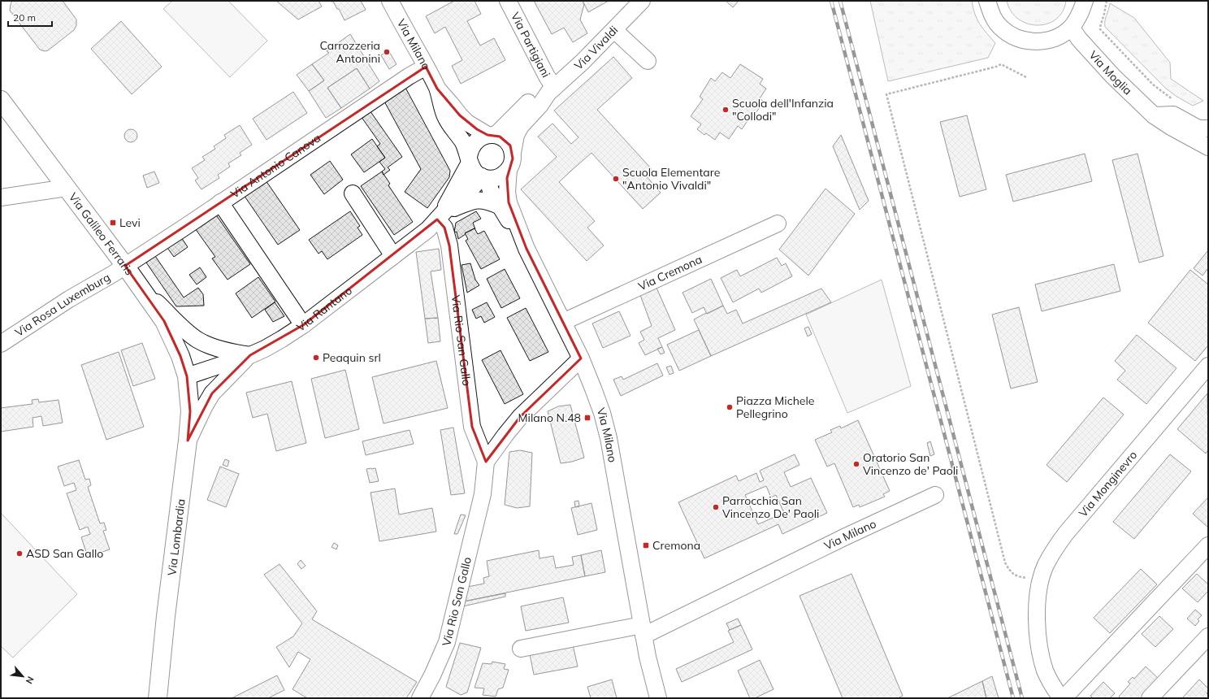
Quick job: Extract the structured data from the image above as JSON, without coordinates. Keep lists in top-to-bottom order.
{
  "streets": {
    "main road": ["Via Galileo Ferraris", "Via Lombardia"],
    "street": [
      "Via Milano",
      "Via Partigiani",
      "Via Vivaldi",
      "Via Moglia",
      "Via Antonio Canova",
      "Via Cremona",
      "Via Rosa Luxemburg",
      "Via Rantano",
      "Via Rio San Gallo",
      "Via Monginevro"
    ]
  },
  "crossings": [
    ["Via Milano", "Via Vivaldi"],
    ["Via Milano", "Via Antonio Canova"],
    ["Via Milano", "Via Cremona"],
    ["Via Milano", "Via Rantano"],
    ["Via Partigiani", "Via Vivaldi"],
    ["Via Vivaldi", "Via Rantano"],
    ["Via Antonio Canova", "Via Galileo Ferraris"],
    ["Via Antonio Canova", "Via Rosa Luxemburg"],
    ["Via Galileo Ferraris", "Via Rosa Luxemburg"],
    ["Via Galileo Ferraris", "Via Rantano"],
    ["Via Galileo Ferraris", "Via Lombardia"],
    ["Via Rantano", "Via Rio San Gallo"],
    ["Via Rantano", "Via Lombardia"]
  ],
  "places": {
    "other": [
      "Carrozzeria Antonini",
      "Scuola dell'Infanzia \"Collodi\"",
      "Scuola Elementare \"Antonio Vivaldi\"",
      "Peaquin srl",
      "Piazza Michele Pellegrino",
      "Oratorio San Vincenzo de' Paoli",
      "Parrocchia San Vincenzo De' Paoli",
      "ASD San Gallo"
    ],
    "transit": ["Levi", "Milano N.48", "Cremona"]
  },
  "scale_bar": "20 m",
  "north": "bottom right"
}
